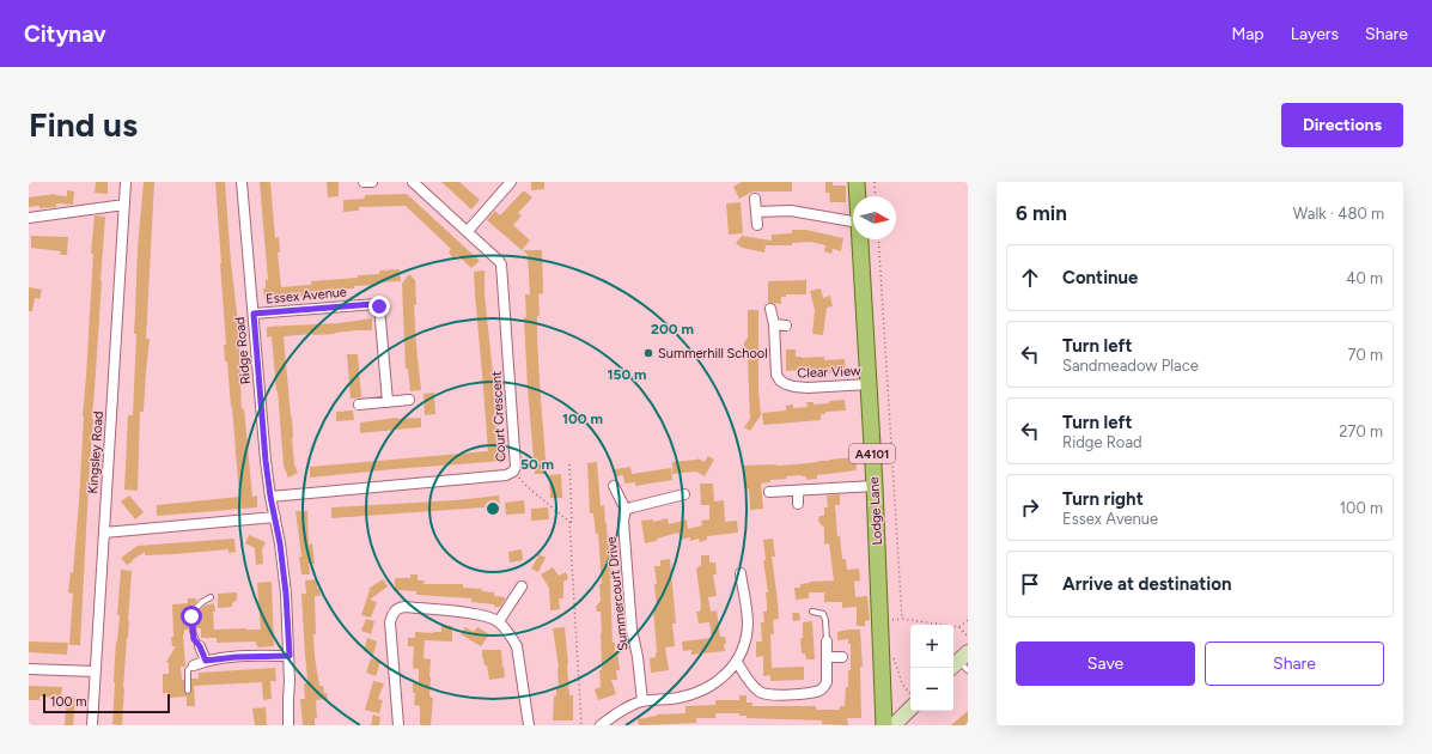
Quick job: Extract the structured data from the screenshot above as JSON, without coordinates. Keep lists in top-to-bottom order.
{
  "streets": {
    "main road": ["A4101", "Lodge Lane"],
    "street": [
      "Essex Avenue",
      "Ridge Road",
      "Clear View",
      "Court Crescent",
      "Kingsley Road",
      "Summercourt Drive"
    ]
  },
  "crossings": [
    ["Essex Avenue", "Ridge Road"],
    ["Ridge Road", "Court Crescent"],
    ["Clear View", "Lodge Lane"]
  ],
  "places": ["Summerhill School"],
  "scale_bar": "100 m",
  "north": "right",
  "page": {
    "header": "Citynav",
    "nav": ["Map", "Layers", "Share"],
    "buttons": [
      "Directions",
      ["Save", "Share"]
    ],
    "title": "Find us",
    "heading": ["6 min", "Walk · 480 m"],
    "list": [
      ["Continue", "40 m"],
      ["Turn left", "Sandmeadow Place", "70 m"],
      ["Turn left", "Ridge Road", "270 m"],
      ["Turn right", "Essex Avenue", "100 m"],
      "Arrive at destination"
    ],
    "map_buttons": ["+", "−"],
    "scale": "100 m"
  },
  "rings": [
    "200 m",
    "150 m",
    "100 m",
    "50 m"
  ]
}
